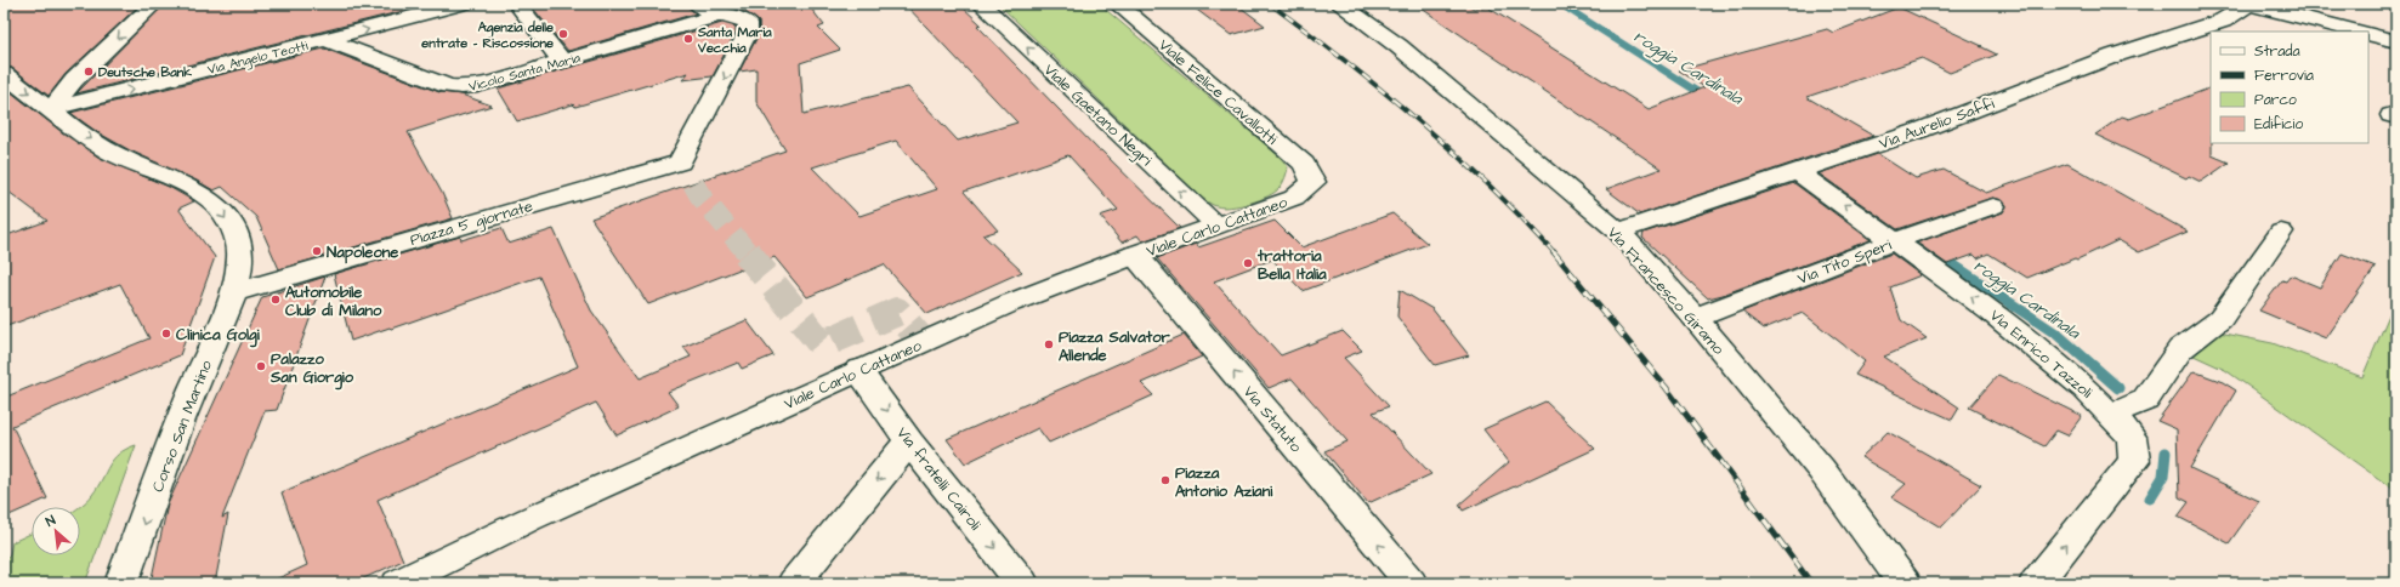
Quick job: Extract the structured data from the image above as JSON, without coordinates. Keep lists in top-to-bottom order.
{
  "streets": {
    "street": [
      "Via Angelo Teotti",
      "Vicolo Santa Maria",
      "Viale Felice Cavallotti",
      "Viale Gaetano Negri",
      "Via Aurelio Saffi",
      "Piazza 5 giornate",
      "Viale Carlo Cattaneo",
      "Via Tito Speri",
      "Via Francesco Giramo",
      "Via Enrico Tazzoli",
      "Via Statuto",
      "Corso San Martino",
      "Via fratelli Cairoli"
    ]
  },
  "crossings": [
    ["Via Angelo Teotti", "Vicolo Santa Maria"],
    ["Via Angelo Teotti", "Corso San Martino"],
    ["Vicolo Santa Maria", "Piazza 5 giornate"],
    ["Viale Felice Cavallotti", "Viale Carlo Cattaneo"],
    ["Viale Gaetano Negri", "Viale Carlo Cattaneo"],
    ["Via Aurelio Saffi", "Via Francesco Giramo"],
    ["Via Aurelio Saffi", "Via Enrico Tazzoli"],
    ["Piazza 5 giornate", "Corso San Martino"],
    ["Viale Carlo Cattaneo", "Via Statuto"],
    ["Viale Carlo Cattaneo", "Via fratelli Cairoli"],
    ["Via Tito Speri", "Via Francesco Giramo"],
    ["Via Tito Speri", "Via Enrico Tazzoli"]
  ],
  "one_way": [
    "Via Angelo Teotti",
    "Viale Gaetano Negri",
    "Piazza 5 giornate",
    "Via Statuto",
    "Via fratelli Cairoli"
  ],
  "water": ["roggia Cardinala"],
  "places": [
    "Agenzia delle entrate - Riscossione",
    "Santa Maria Vecchia",
    "Deutsche Bank",
    "Napoleone",
    "trattoria Bella Italia",
    "Automobile Club di Milano",
    "Clinica Golgi",
    "Piazza Salvator Allende",
    "Palazzo San Giorgio",
    "Piazza Antonio Aziani"
  ],
  "legend": [
    "Strada",
    "Ferrovia",
    "Parco",
    "Edificio"
  ],
  "north": "top left"
}
